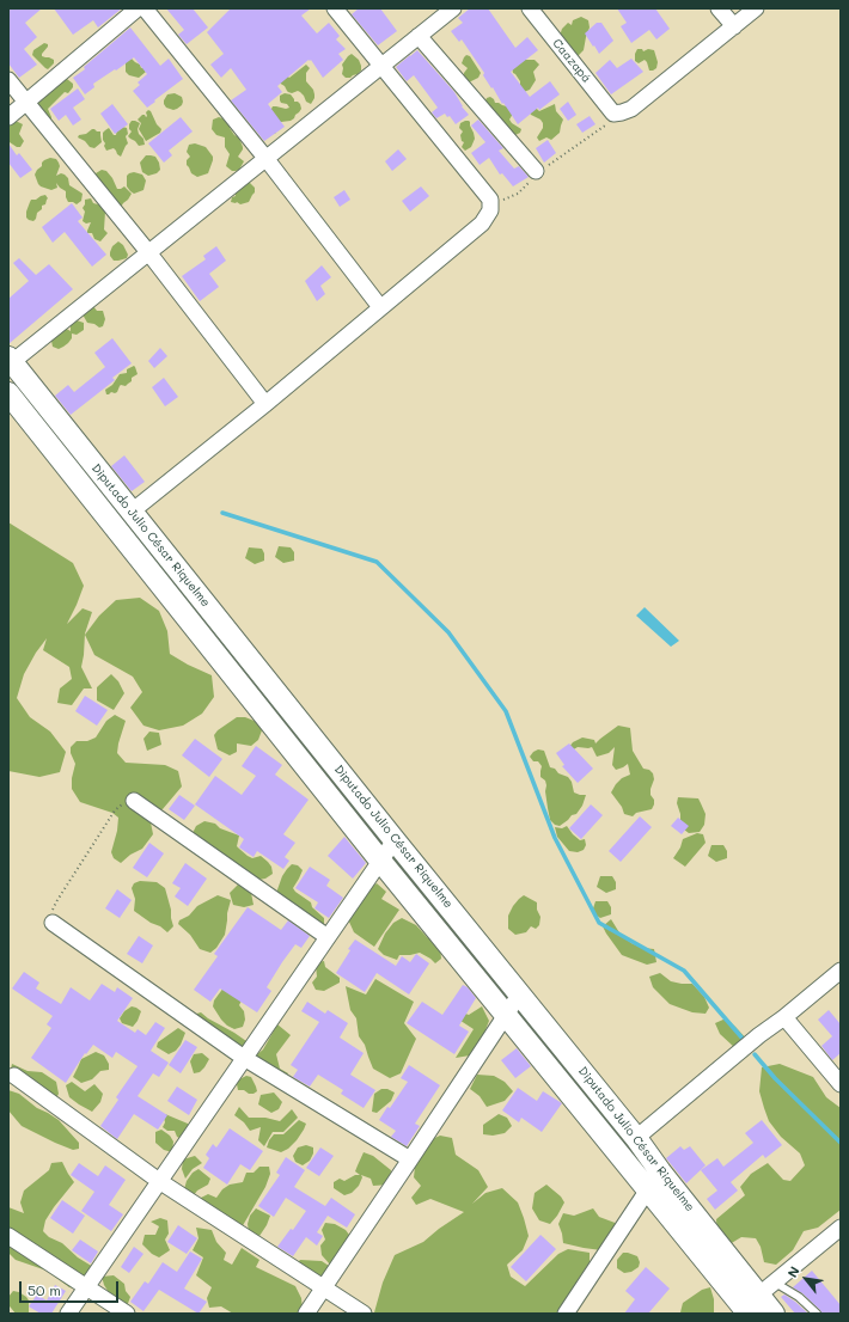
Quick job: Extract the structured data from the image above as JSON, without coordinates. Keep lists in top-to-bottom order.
{
  "streets": {
    "street": ["Caazapá", "Diputado Julio César Riquelme"]
  },
  "scale_bar": "50 m",
  "north": "top left"
}
